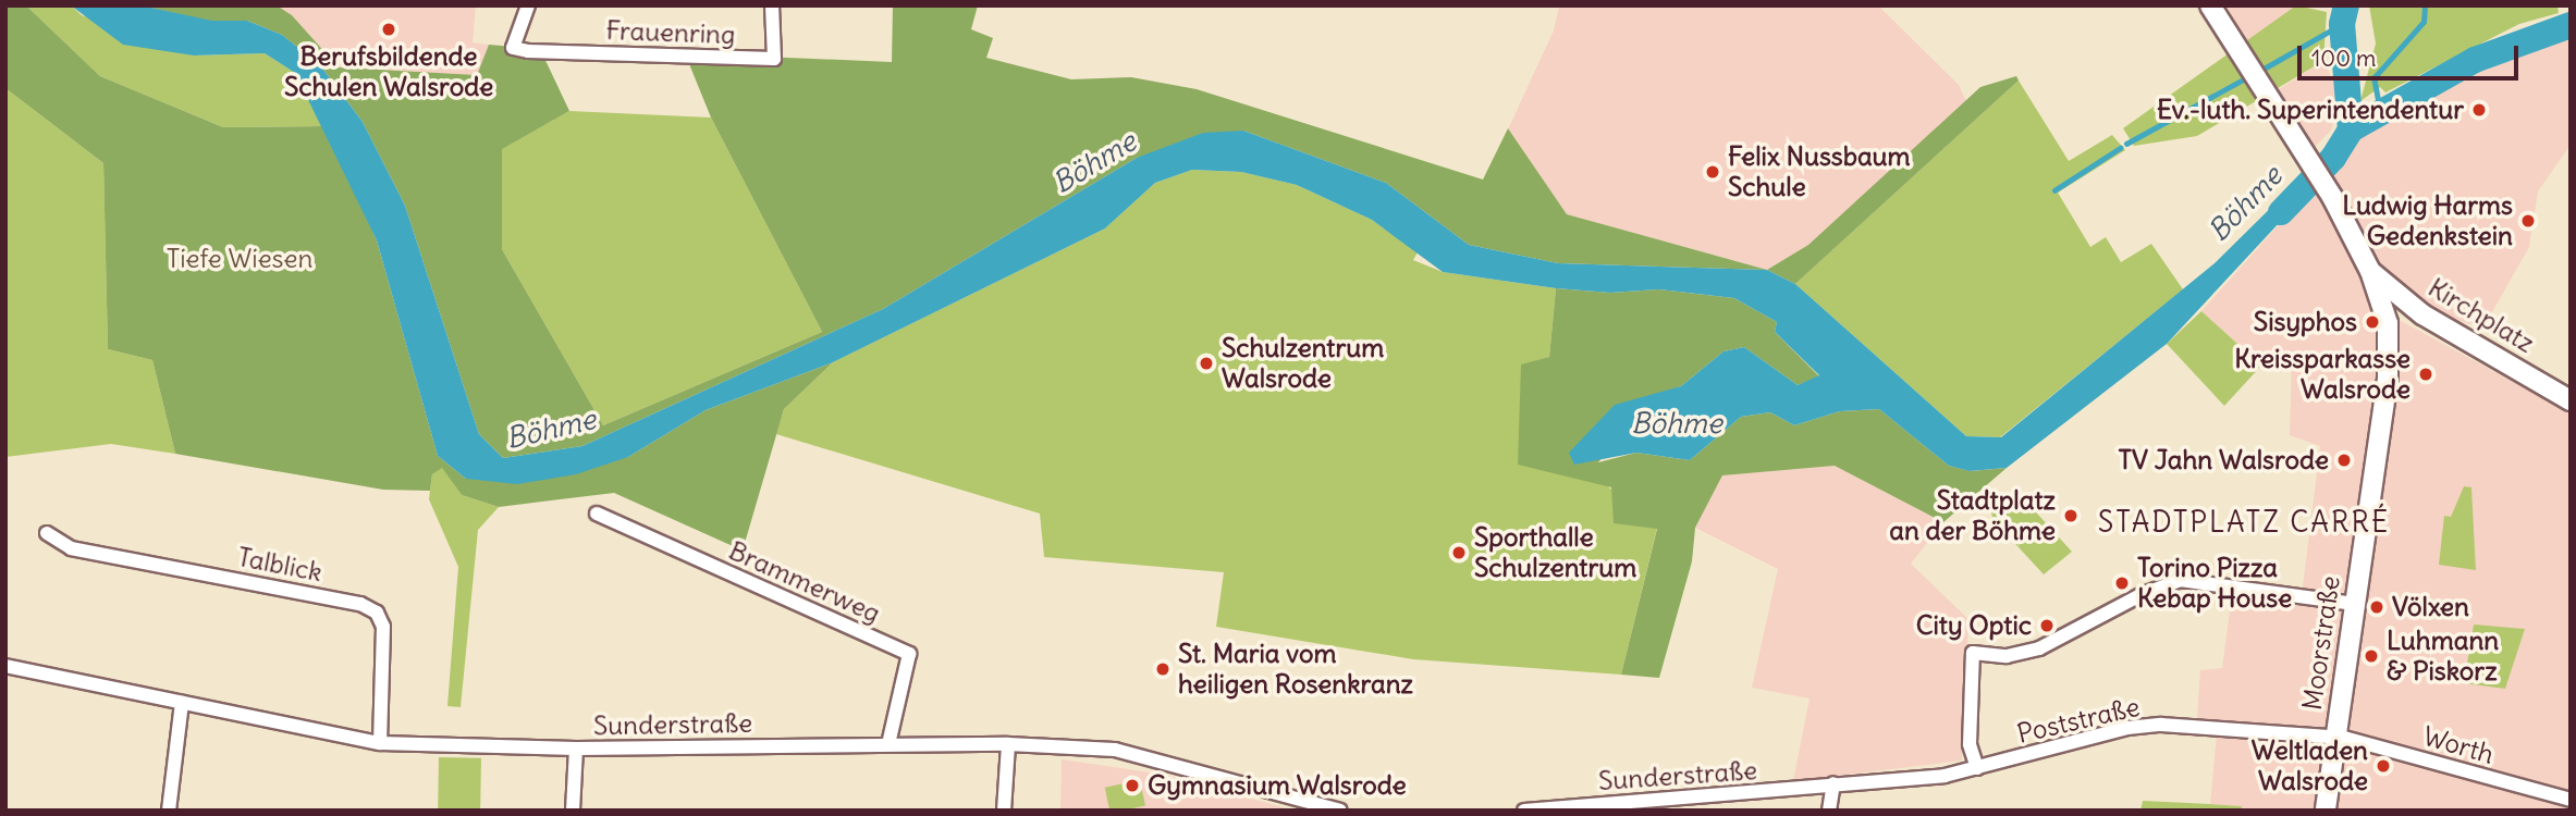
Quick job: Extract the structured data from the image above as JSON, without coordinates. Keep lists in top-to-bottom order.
{
  "streets": {
    "main road": ["Kirchplatz", "Moorstraße"],
    "street": [
      "Frauenring",
      "Talblick",
      "Brammerweg",
      "Poststraße",
      "Sunderstraße",
      "Worth"
    ]
  },
  "crossings": [
    ["Kirchplatz", "Moorstraße"],
    ["Talblick", "Sunderstraße"],
    ["Brammerweg", "Sunderstraße"],
    ["Moorstraße", "Poststraße"],
    ["Moorstraße", "Worth"],
    ["Poststraße", "Sunderstraße"],
    ["Poststraße", "Worth"]
  ],
  "districts": ["STADTPLATZ CARRÉ"],
  "water": ["Böhme"],
  "parks": ["Tiefe Wiesen"],
  "places": [
    "Berufsbildende Schulen Walsrode",
    "Ev.-luth. Superintendentur",
    "Felix Nussbaum Schule",
    "Ludwig Harms Gedenkstein",
    "Sisyphos",
    "Schulzentrum Walsrode",
    "Kreissparkasse Walsrode",
    "TV Jahn Walsrode",
    "Stadtplatz an der Böhme",
    "Sporthalle Schulzentrum",
    "Torino Pizza Kebap House",
    "Völxen",
    "City Optic",
    "Luhmann & Piskorz",
    "St. Maria vom heiligen Rosenkranz",
    "Weltladen Walsrode",
    "Gymnasium Walsrode"
  ],
  "scale_bar": "100 m"
}
